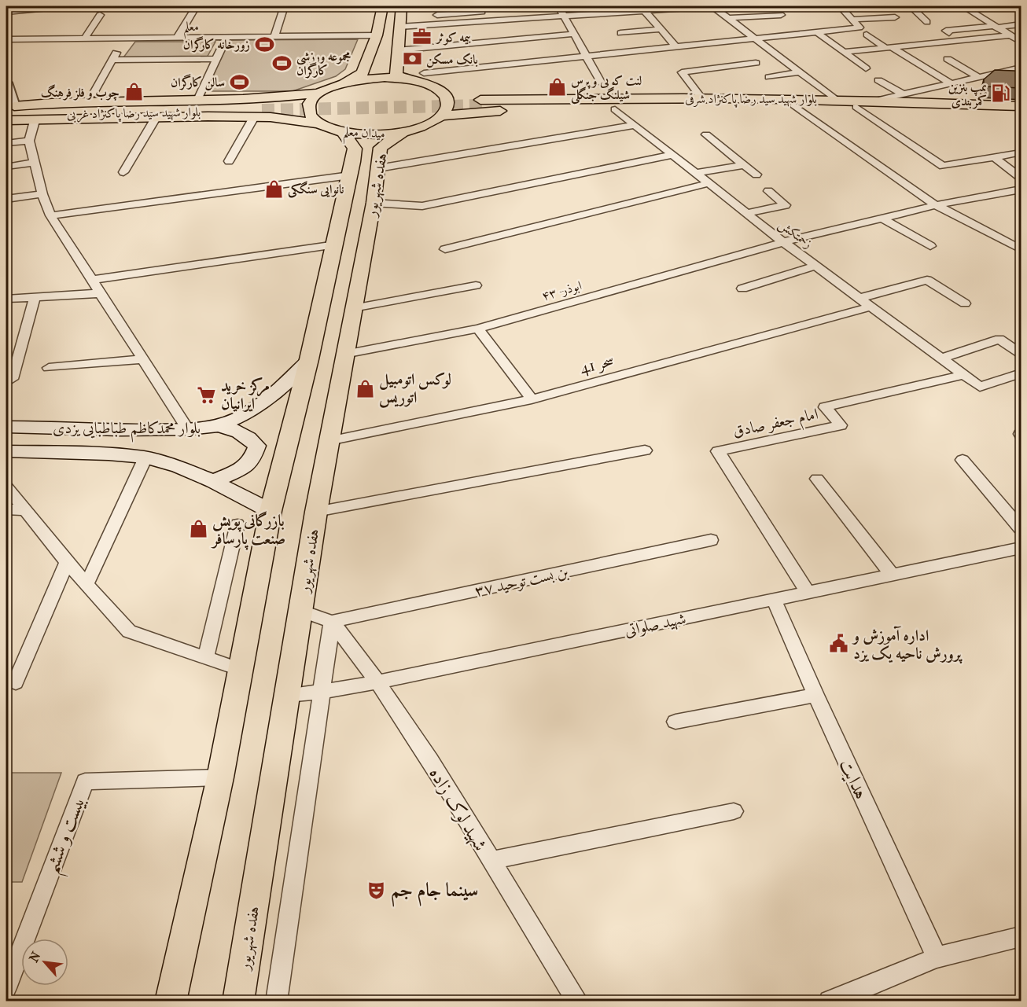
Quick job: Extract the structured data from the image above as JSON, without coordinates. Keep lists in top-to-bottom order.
{
  "streets": {
    "main road": [
      "بلوار شهید سید رضا پاکنژاد شرقی",
      "بلوار شهید سید رضا پاکنژاد غربی",
      "میدان معلم",
      "هفده شهریور",
      "بلوار محمدکاظم طباطبایی یزدی"
    ],
    "street": [
      "معلم",
      "زحمتکش",
      "ابوذر- ۴۳",
      "سحر 41",
      "امام جعفر صادق",
      "بن بست توحید ۳۷",
      "شهید صلواتی",
      "هدایت",
      "شهید لوک زاده",
      "بیست و ششم"
    ]
  },
  "crossings": [
    ["بلوار شهید سید رضا پاکنژاد غربی", "میدان معلم"],
    ["میدان معلم", "هفده شهریور"],
    ["هفده شهریور", "ابوذر- ۴۳"],
    ["هفده شهریور", "سحر 41"],
    ["هفده شهریور", "بلوار محمدکاظم طباطبایی یزدی"],
    ["هفده شهریور", "شهید صلواتی"],
    ["هفده شهریور", "بیست و ششم"],
    ["زحمتکش", "ابوذر- ۴۳"],
    ["زحمتکش", "سحر 41"],
    ["زحمتکش", "امام جعفر صادق"],
    ["امام جعفر صادق", "شهید صلواتی"],
    ["بن بست توحید ۳۷", "شهید لوک زاده"],
    ["شهید صلواتی", "هدایت"],
    ["شهید صلواتی", "شهید لوک زاده"]
  ],
  "places": {
    "office": ["بیمه کوثر"],
    "sports": ["زورخانه کارگران", "مجموعه ورزشی کارگران", "سالن کارگران"],
    "bank": ["بانک مسکن"],
    "shop": [
      "لنت کوبی و پرس شیلنگ‌ جنگلی",
      "چوب و فلز فرهنگ",
      "نانوایی سنگکی",
      "لوکس اتومبیل اتوریس",
      "بازرگانی پویش صنعت پارسافر"
    ],
    "fuel station": ["پمپ بنزین کمربندی"],
    "supermarket": ["مرکز خرید ایرانیان"],
    "public building": ["اداره آموزش و پرورش ناحیه یک یزد"],
    "theatre": ["سینما جام جم"]
  },
  "north": "top left"
}
